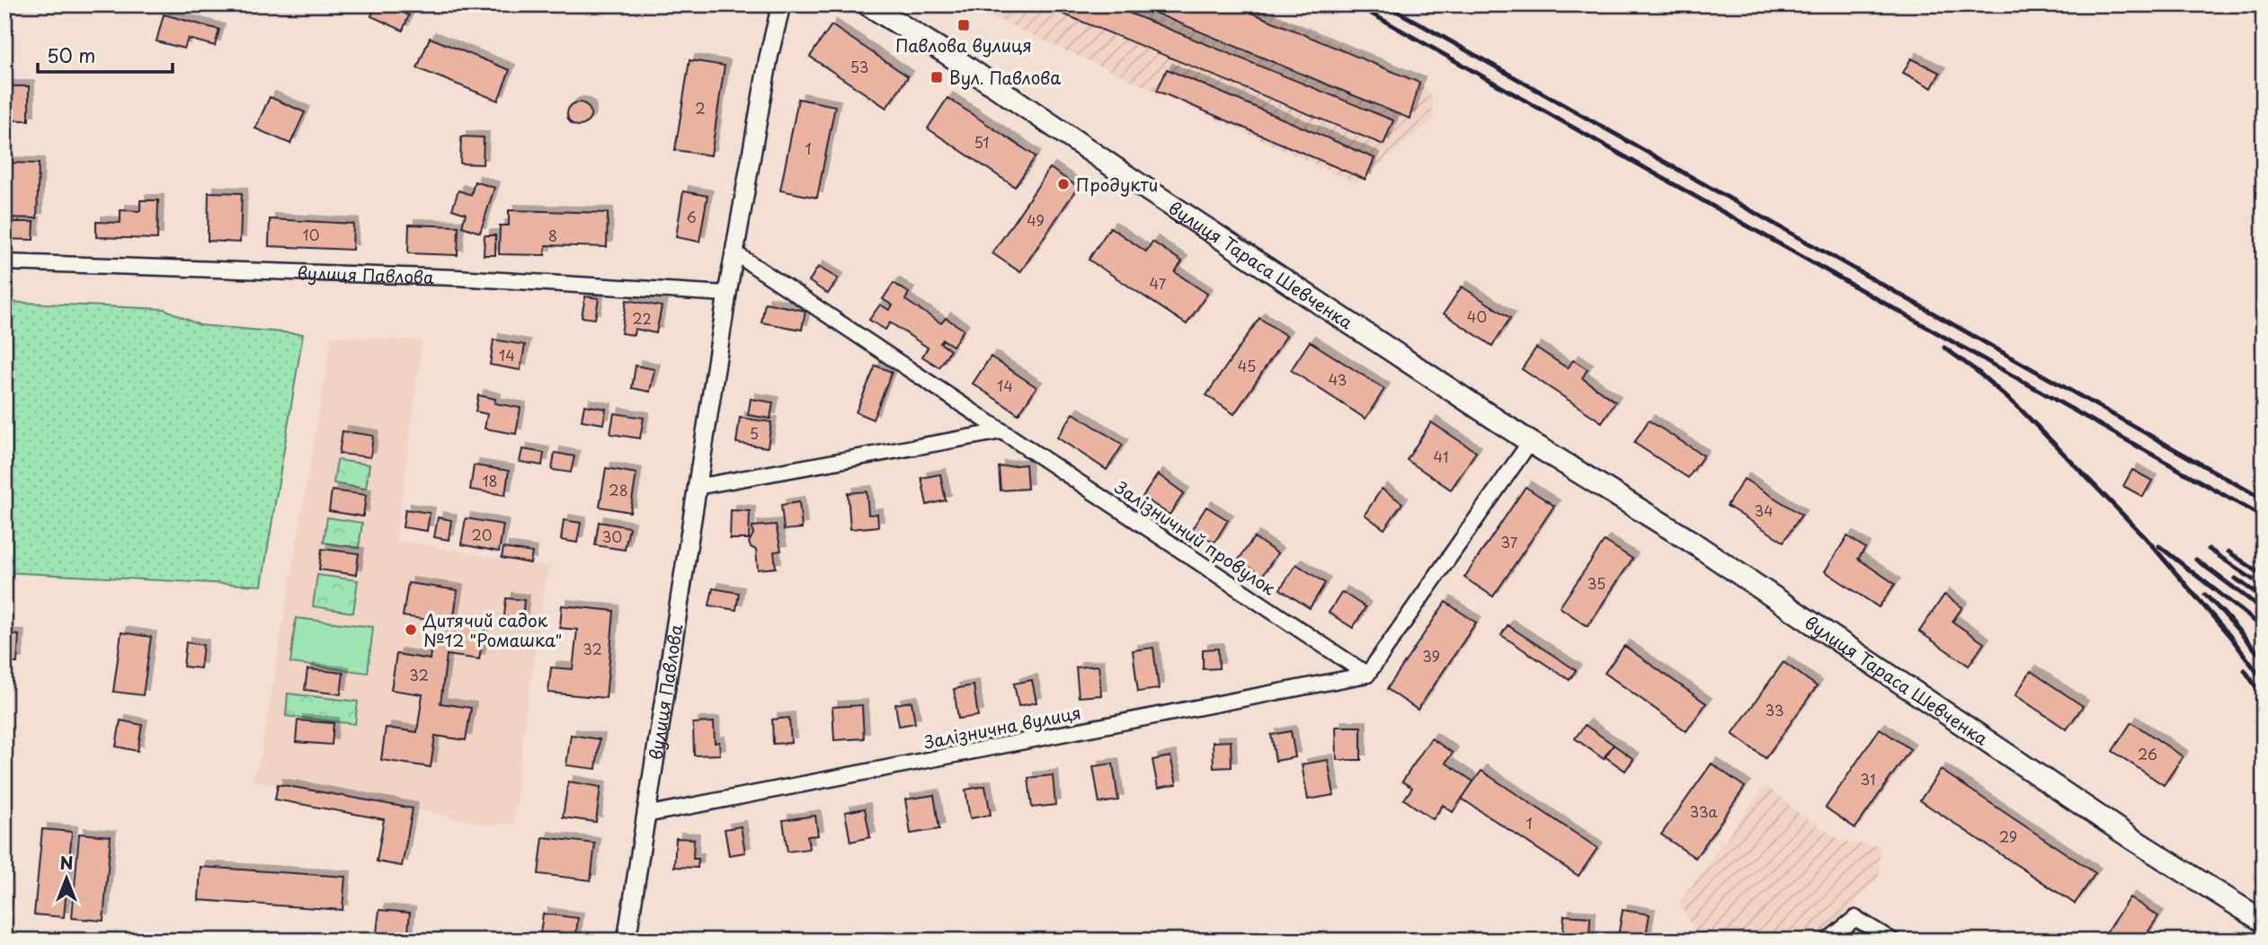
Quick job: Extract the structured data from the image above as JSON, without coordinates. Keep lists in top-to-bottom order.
{
  "streets": {
    "main road": ["вулиця Тараса Шевченка"],
    "street": ["вулиця Павлова", "Залізничний провулок", "Залізнична вулиця"]
  },
  "crossings": [
    ["вулиця Павлова", "Залізничний провулок"],
    ["вулиця Павлова", "Залізнична вулиця"],
    ["Залізничний провулок", "Залізнична вулиця"]
  ],
  "places": {
    "transit": ["Павлова вулиця", "Вул. Павлова"],
    "other": ["Продукти", "Дитячий садок №12 \"Ромашка\""]
  },
  "house_numbers": [
    "53",
    "2",
    "51",
    "1",
    "6",
    "49",
    "10",
    "8",
    "47",
    "40",
    "22",
    "14",
    "45",
    "43",
    "14",
    "5",
    "41",
    "18",
    "28",
    "34",
    "20",
    "30",
    "37",
    "35",
    "32",
    "39",
    "32",
    "33",
    "26",
    "31",
    "33а",
    "1",
    "29"
  ],
  "scale_bar": "50 m",
  "north": "top"
}
